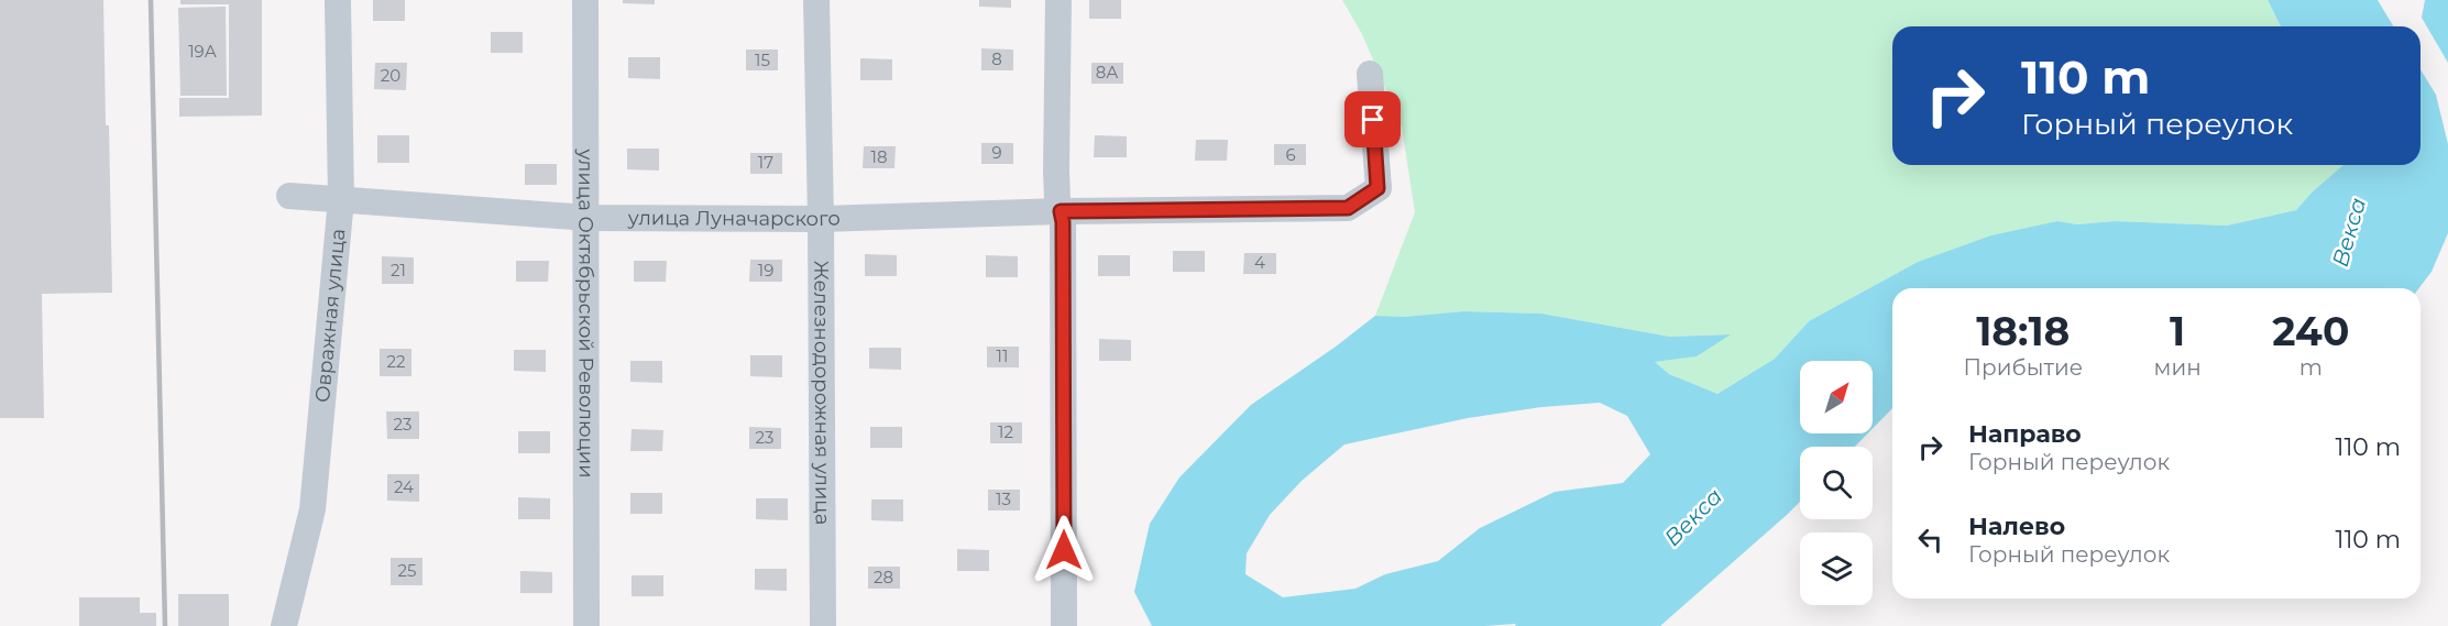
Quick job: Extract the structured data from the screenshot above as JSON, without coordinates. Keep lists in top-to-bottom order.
{
  "streets": {
    "street": [
      "улица Луначарского",
      "улица Октябрьской Революции",
      "Овражная улица",
      "Железнодорожная улица"
    ]
  },
  "crossings": [
    ["улица Луначарского", "улица Октябрьской Революции"],
    ["улица Луначарского", "Овражная улица"],
    ["улица Луначарского", "Железнодорожная улица"]
  ],
  "water": ["Векса"],
  "house_numbers": [
    "19А",
    "8",
    "15",
    "8А",
    "20",
    "9",
    "6",
    "18",
    "17",
    "4",
    "21",
    "19",
    "11",
    "22",
    "23",
    "12",
    "23",
    "24",
    "13",
    "25",
    "28"
  ],
  "north": "top right",
  "page": {
    "turn": ["110 m", "Горный переулок"],
    "eta": [
      "18:18",
      "Прибытие",
      "1",
      "мин",
      "240",
      "m"
    ],
    "list": [
      {
        "name": "Направо",
        "note": "Горный переулок",
        "value": "110 m"
      },
      {
        "name": "Налево",
        "note": "Горный переулок",
        "value": "110 m"
      }
    ]
  }
}
